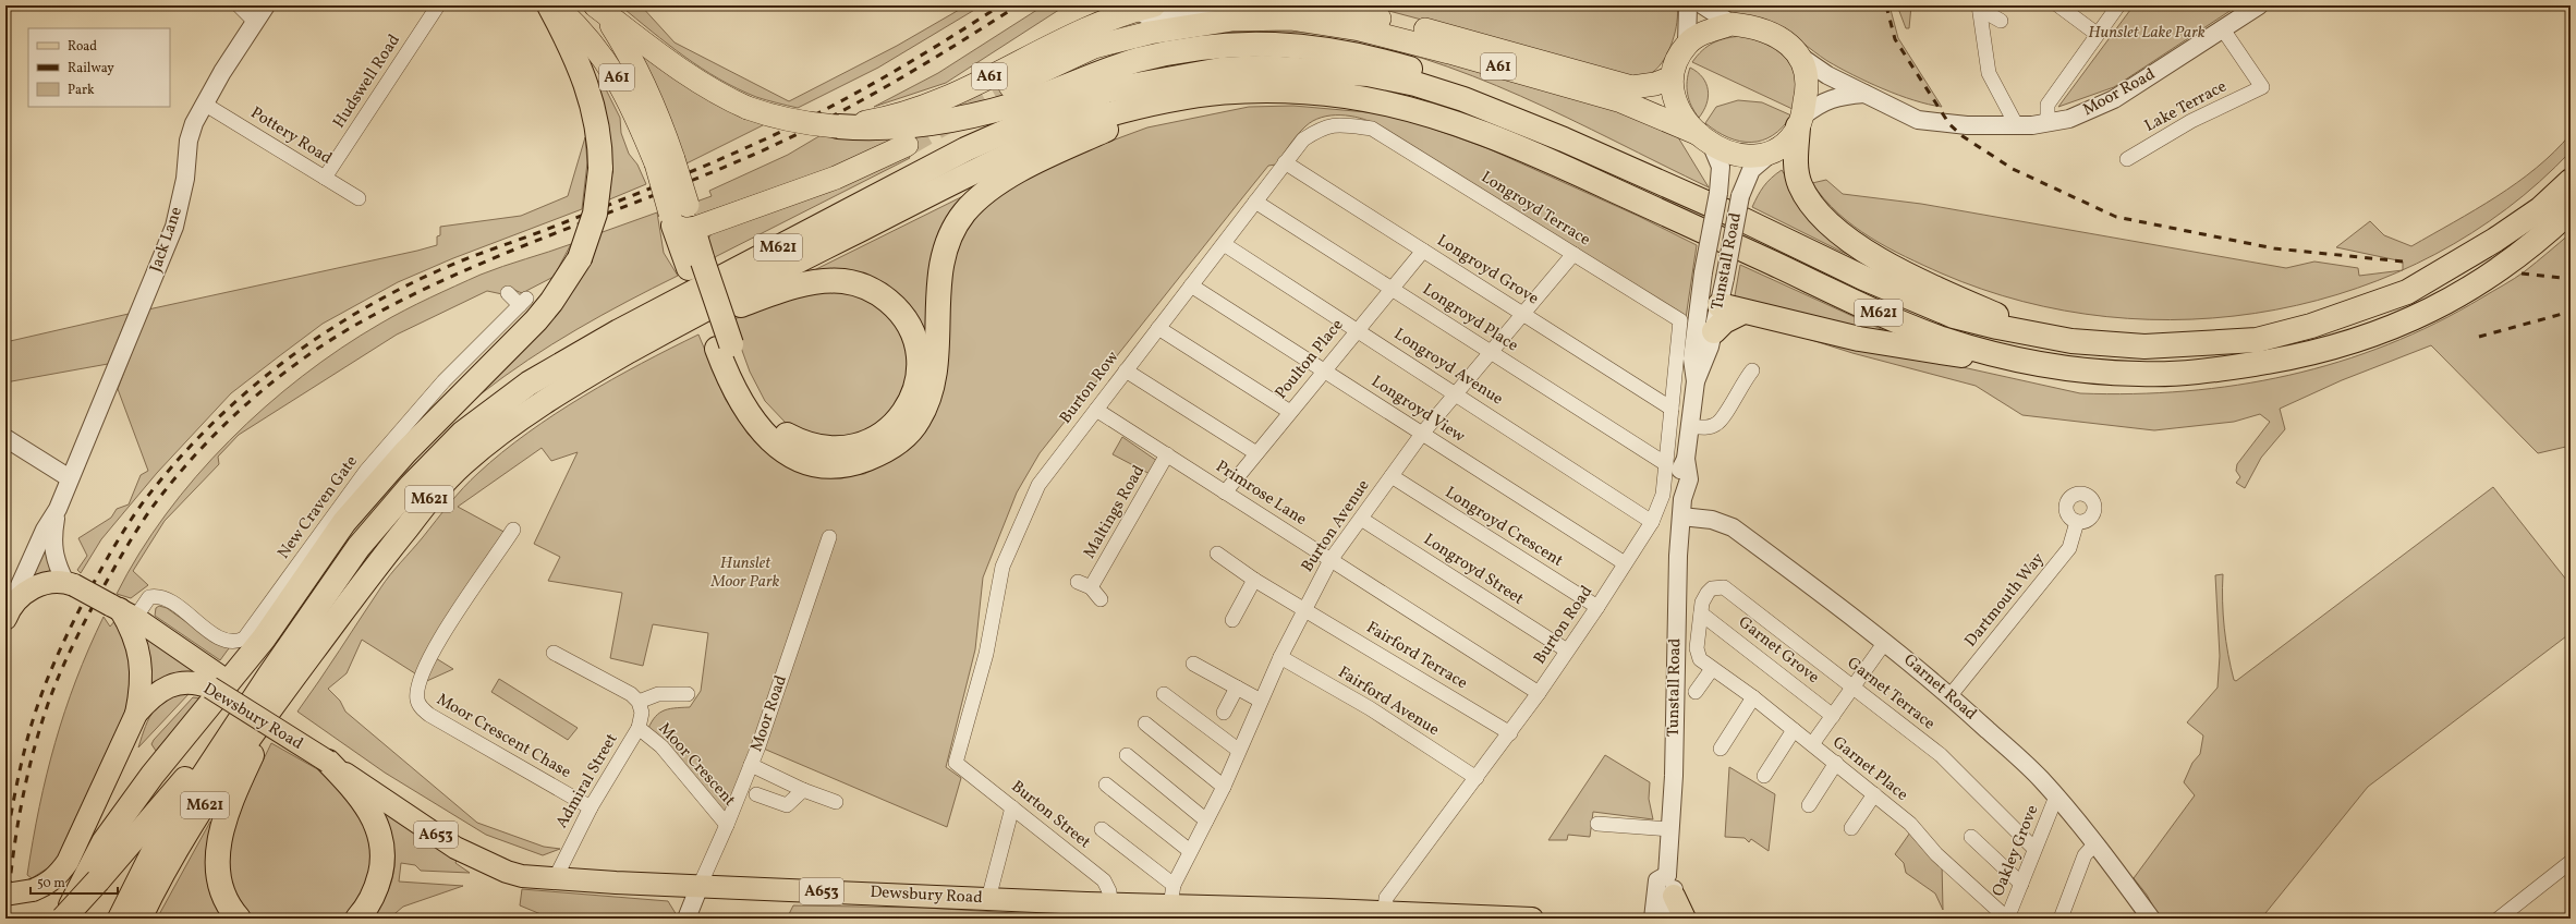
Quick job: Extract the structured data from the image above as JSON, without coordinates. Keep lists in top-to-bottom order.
{
  "streets": {
    "highway": ["A61", "M621"],
    "main road": ["Dewsbury Road", "A653"],
    "street": [
      "Hudswell Road",
      "Moor Road",
      "Lake Terrace",
      "Pottery Road",
      "Longroyd Terrace",
      "Jack Lane",
      "Tunstall Road",
      "Longroyd Grove",
      "Longroyd Place",
      "Poulton Place",
      "Longroyd Avenue",
      "Burton Row",
      "Longroyd View",
      "Primrose Lane",
      "New Craven Gate",
      "Maltings Road",
      "Burton Avenue",
      "Longroyd Crescent",
      "Longroyd Street",
      "Dartmouth Way",
      "Burton Road",
      "Garnet Grove",
      "Fairford Terrace",
      "Garnet Road",
      "Garnet Terrace",
      "Fairford Avenue",
      "Moor Crescent Chase",
      "Moor Crescent",
      "Garnet Place",
      "Admiral Street",
      "Burton Street",
      "Oakley Grove"
    ]
  },
  "crossings": [
    ["A61", "Moor Road"],
    ["A61", "Tunstall Road"],
    ["Hudswell Road", "Pottery Road"],
    ["Moor Road", "Lake Terrace"],
    ["Moor Road", "Tunstall Road"],
    ["Moor Road", "Dewsbury Road"],
    ["Moor Road", "Moor Crescent"],
    ["Pottery Road", "Jack Lane"],
    ["Longroyd Terrace", "Burton Row"],
    ["Longroyd Terrace", "Burton Avenue"],
    ["Longroyd Terrace", "Burton Road"],
    ["Tunstall Road", "Garnet Grove"],
    ["Tunstall Road", "Garnet Road"],
    ["Tunstall Road", "Garnet Terrace"],
    ["Tunstall Road", "Garnet Place"],
    ["Longroyd Grove", "Poulton Place"],
    ["Longroyd Grove", "Burton Row"],
    ["Longroyd Grove", "Burton Avenue"],
    ["Longroyd Grove", "Burton Road"],
    ["Longroyd Place", "Poulton Place"],
    ["Longroyd Place", "Burton Row"],
    ["Longroyd Place", "Burton Avenue"],
    ["Longroyd Place", "Burton Road"],
    ["Poulton Place", "Longroyd Avenue"],
    ["Poulton Place", "Longroyd View"],
    ["Poulton Place", "Primrose Lane"],
    ["Longroyd Avenue", "Burton Row"],
    ["Longroyd Avenue", "Burton Avenue"],
    ["Longroyd Avenue", "Burton Road"],
    ["Burton Row", "Longroyd View"],
    ["Burton Row", "Primrose Lane"],
    ["Burton Row", "Burton Street"],
    ["Longroyd View", "Burton Avenue"],
    ["Longroyd View", "Burton Road"],
    ["Primrose Lane", "Maltings Road"],
    ["Primrose Lane", "Burton Avenue"],
    ["Primrose Lane", "Burton Road"],
    ["New Craven Gate", "Dewsbury Road"],
    ["New Craven Gate", "A653"],
    ["Burton Avenue", "Longroyd Crescent"],
    ["Burton Avenue", "Longroyd Street"],
    ["Burton Avenue", "Fairford Terrace"],
    ["Burton Avenue", "Fairford Avenue"],
    ["Burton Avenue", "Dewsbury Road"],
    ["Longroyd Crescent", "Burton Road"],
    ["Longroyd Street", "Burton Road"],
    ["Dartmouth Way", "Garnet Road"],
    ["Burton Road", "Fairford Terrace"],
    ["Burton Road", "Fairford Avenue"],
    ["Burton Road", "Dewsbury Road"],
    ["Garnet Road", "Oakley Grove"],
    ["Garnet Terrace", "Oakley Grove"],
    ["Dewsbury Road", "Admiral Street"],
    ["Dewsbury Road", "Burton Street"],
    ["Dewsbury Road", "A653"],
    ["Moor Crescent Chase", "Admiral Street"],
    ["Moor Crescent", "Admiral Street"],
    ["Garnet Place", "Oakley Grove"]
  ],
  "parks": ["Hunslet Lake Park", "Hunslet Moor Park"],
  "legend": ["Road", "Railway", "Park"],
  "scale_bar": "50 m"
}
